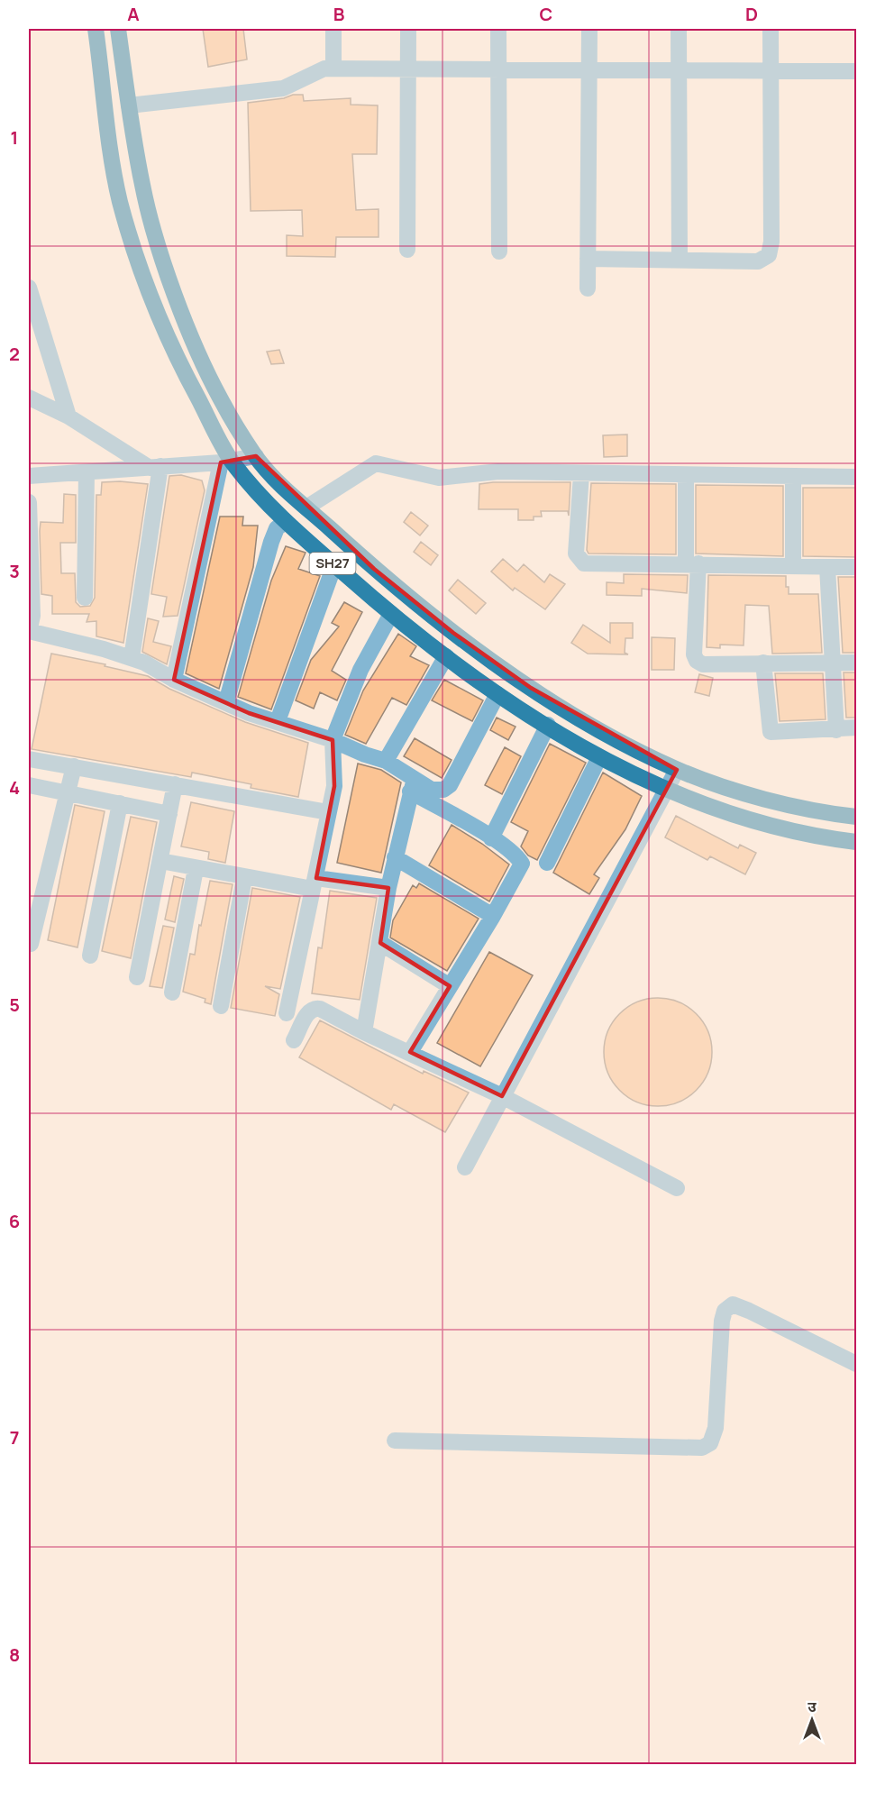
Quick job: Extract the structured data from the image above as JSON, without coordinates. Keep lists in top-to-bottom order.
{
  "streets": {
    "main road": ["SH27"]
  },
  "north": "top",
  "grid": {
    "columns": [
      "A",
      "B",
      "C",
      "D"
    ],
    "rows": [
      "1",
      "2",
      "3",
      "4",
      "5",
      "6",
      "7",
      "8"
    ]
  }
}
